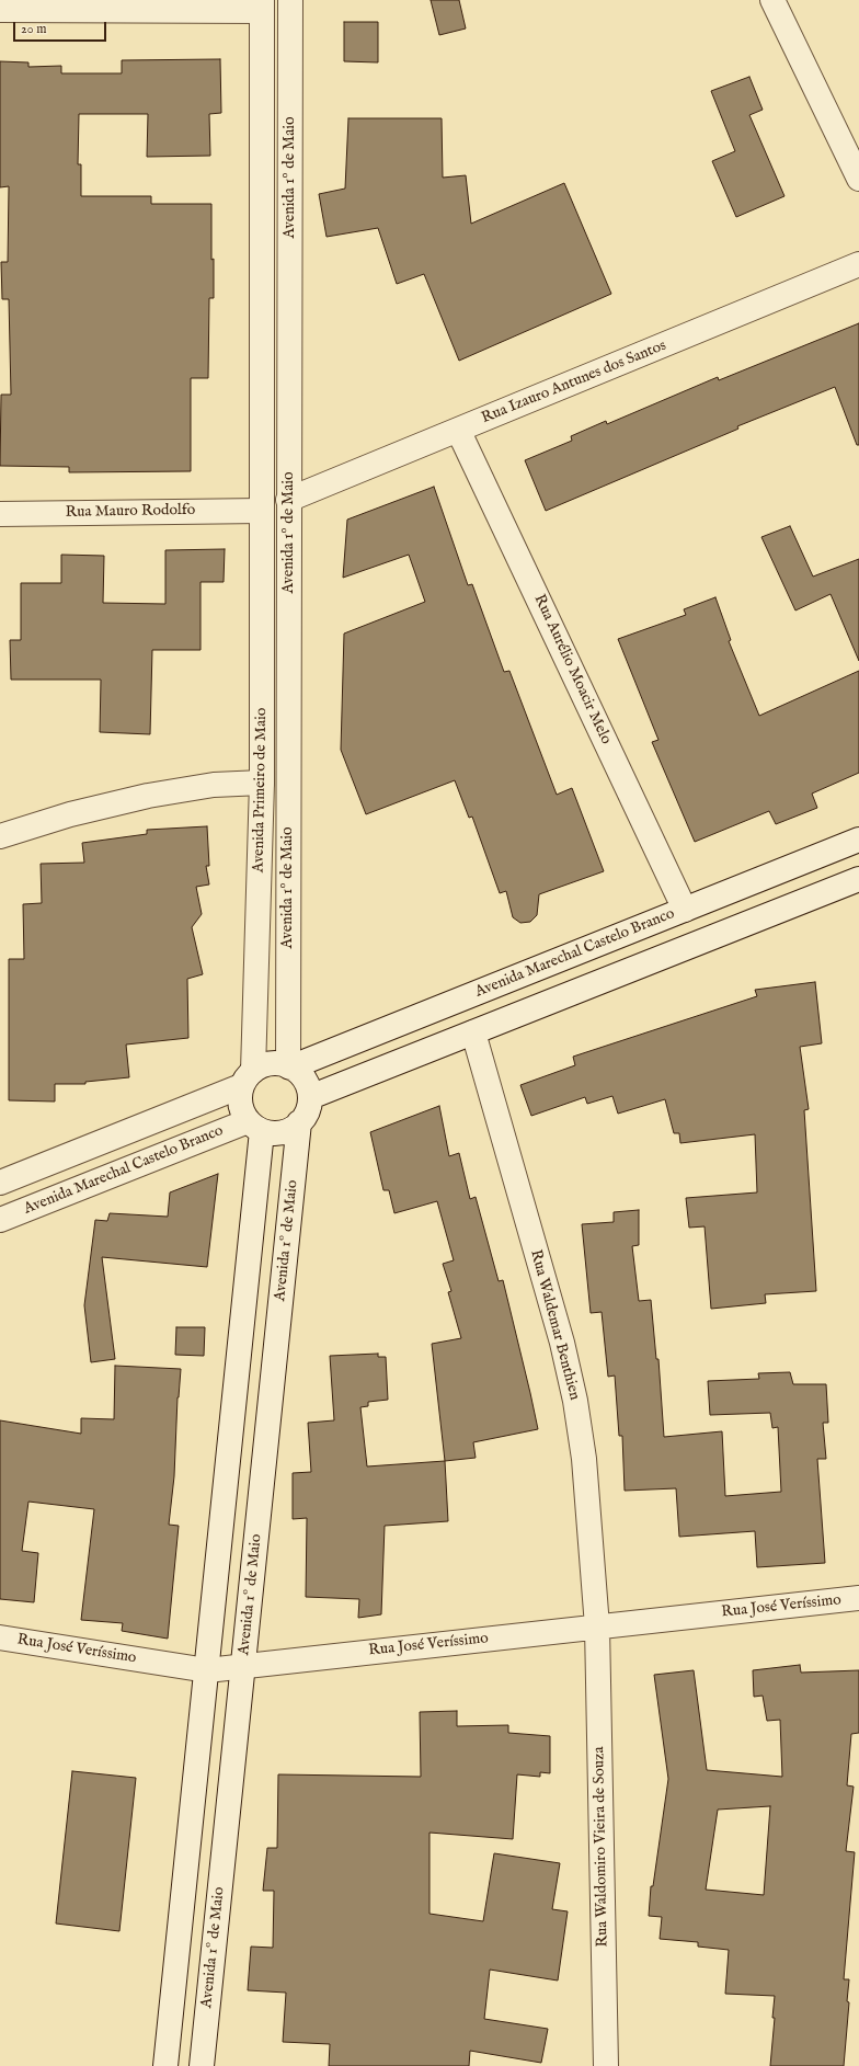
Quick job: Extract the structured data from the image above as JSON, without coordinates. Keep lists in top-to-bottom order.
{
  "streets": {
    "street": [
      "Avenida 1º de Maio",
      "Rua Izauro Antunes dos Santos",
      "Rua Mauro Rodolfo",
      "Rua Aurélio Moacir Melo",
      "Avenida Primeiro de Maio",
      "Avenida Marechal Castelo Branco",
      "Rua Waldemar Benthien",
      "Rua José Veríssimo",
      "Rua Waldomiro Vieira de Souza"
    ]
  },
  "crossings": [
    ["Avenida 1º de Maio", "Rua Izauro Antunes dos Santos"],
    ["Avenida 1º de Maio", "Rua Mauro Rodolfo"],
    ["Avenida 1º de Maio", "Avenida Primeiro de Maio"],
    ["Avenida 1º de Maio", "Avenida Marechal Castelo Branco"],
    ["Avenida 1º de Maio", "Rua José Veríssimo"],
    ["Rua Izauro Antunes dos Santos", "Rua Aurélio Moacir Melo"],
    ["Rua Mauro Rodolfo", "Avenida Primeiro de Maio"],
    ["Rua Aurélio Moacir Melo", "Avenida Marechal Castelo Branco"],
    ["Avenida Primeiro de Maio", "Avenida Marechal Castelo Branco"],
    ["Rua Waldemar Benthien", "Rua José Veríssimo"],
    ["Rua Waldemar Benthien", "Rua Waldomiro Vieira de Souza"],
    ["Rua José Veríssimo", "Rua Waldomiro Vieira de Souza"]
  ],
  "scale_bar": "20 m"
}
